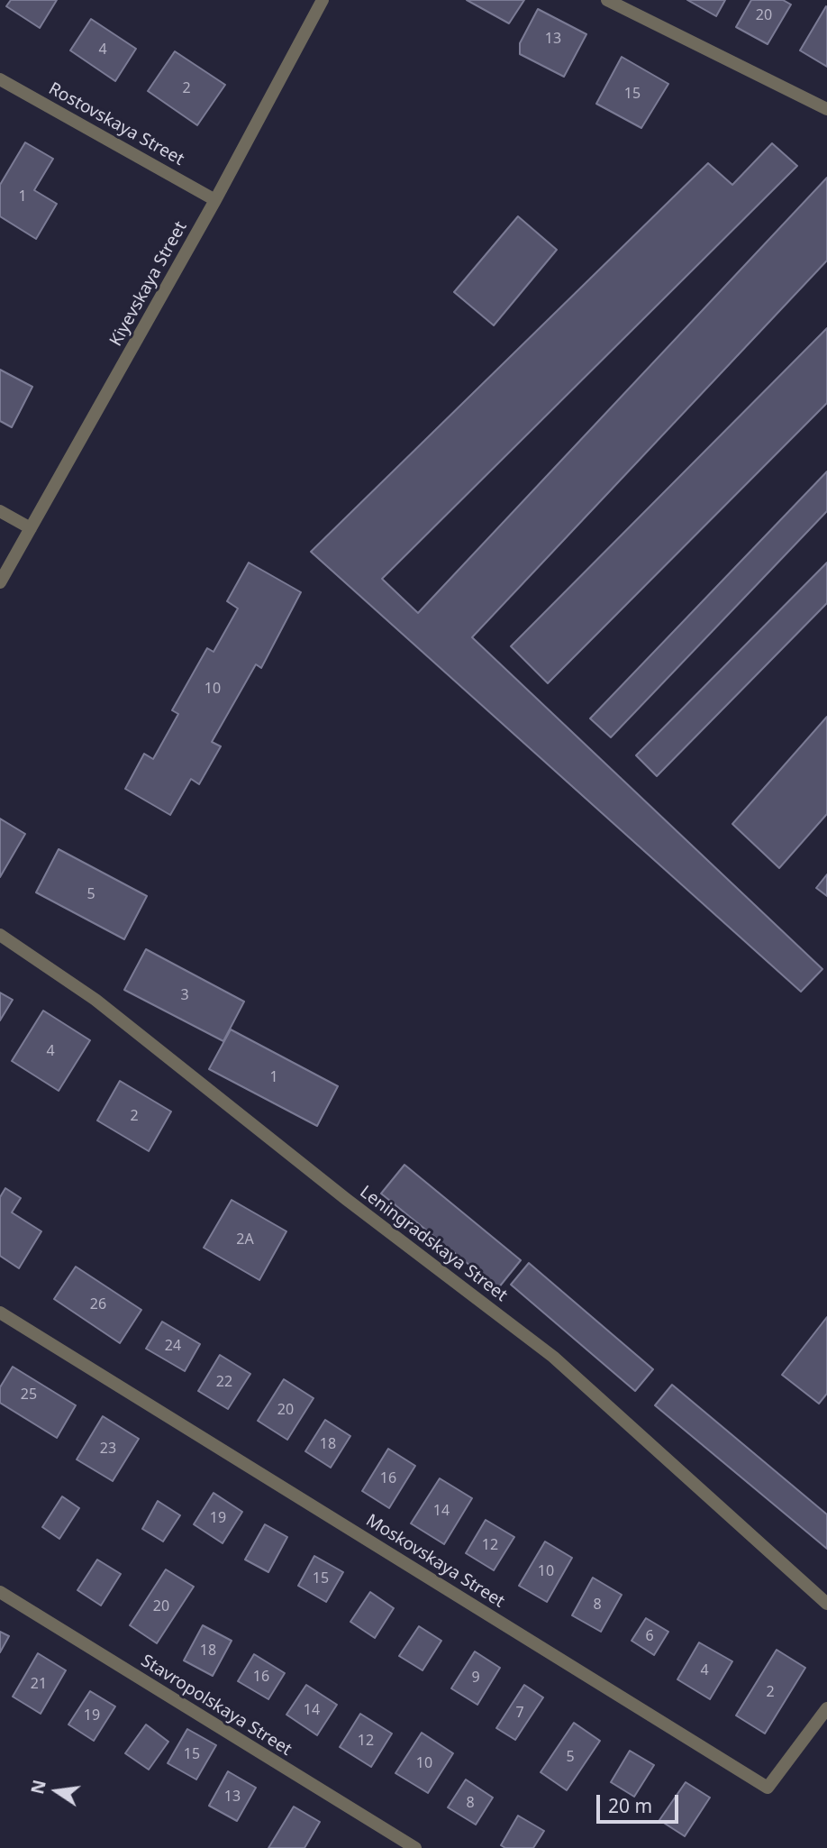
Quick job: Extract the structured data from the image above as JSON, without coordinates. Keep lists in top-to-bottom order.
{
  "streets": {
    "street": [
      "Rostovskaya Street",
      "Kiyevskaya Street",
      "Leningradskaya Street",
      "Moskovskaya Street",
      "Stavropolskaya Street"
    ]
  },
  "crossings": [
    ["Rostovskaya Street", "Kiyevskaya Street"]
  ],
  "house_numbers": [
    "20",
    "13",
    "4",
    "2",
    "15",
    "1",
    "10",
    "5",
    "3",
    "4",
    "1",
    "2",
    "2А",
    "26",
    "24",
    "22",
    "25",
    "20",
    "18",
    "23",
    "16",
    "14",
    "19",
    "12",
    "10",
    "15",
    "8",
    "20",
    "6",
    "18",
    "4",
    "16",
    "9",
    "21",
    "2",
    "14",
    "7",
    "19",
    "12",
    "15",
    "5",
    "10",
    "13",
    "8"
  ],
  "scale_bar": "20 m",
  "north": "left"
}
